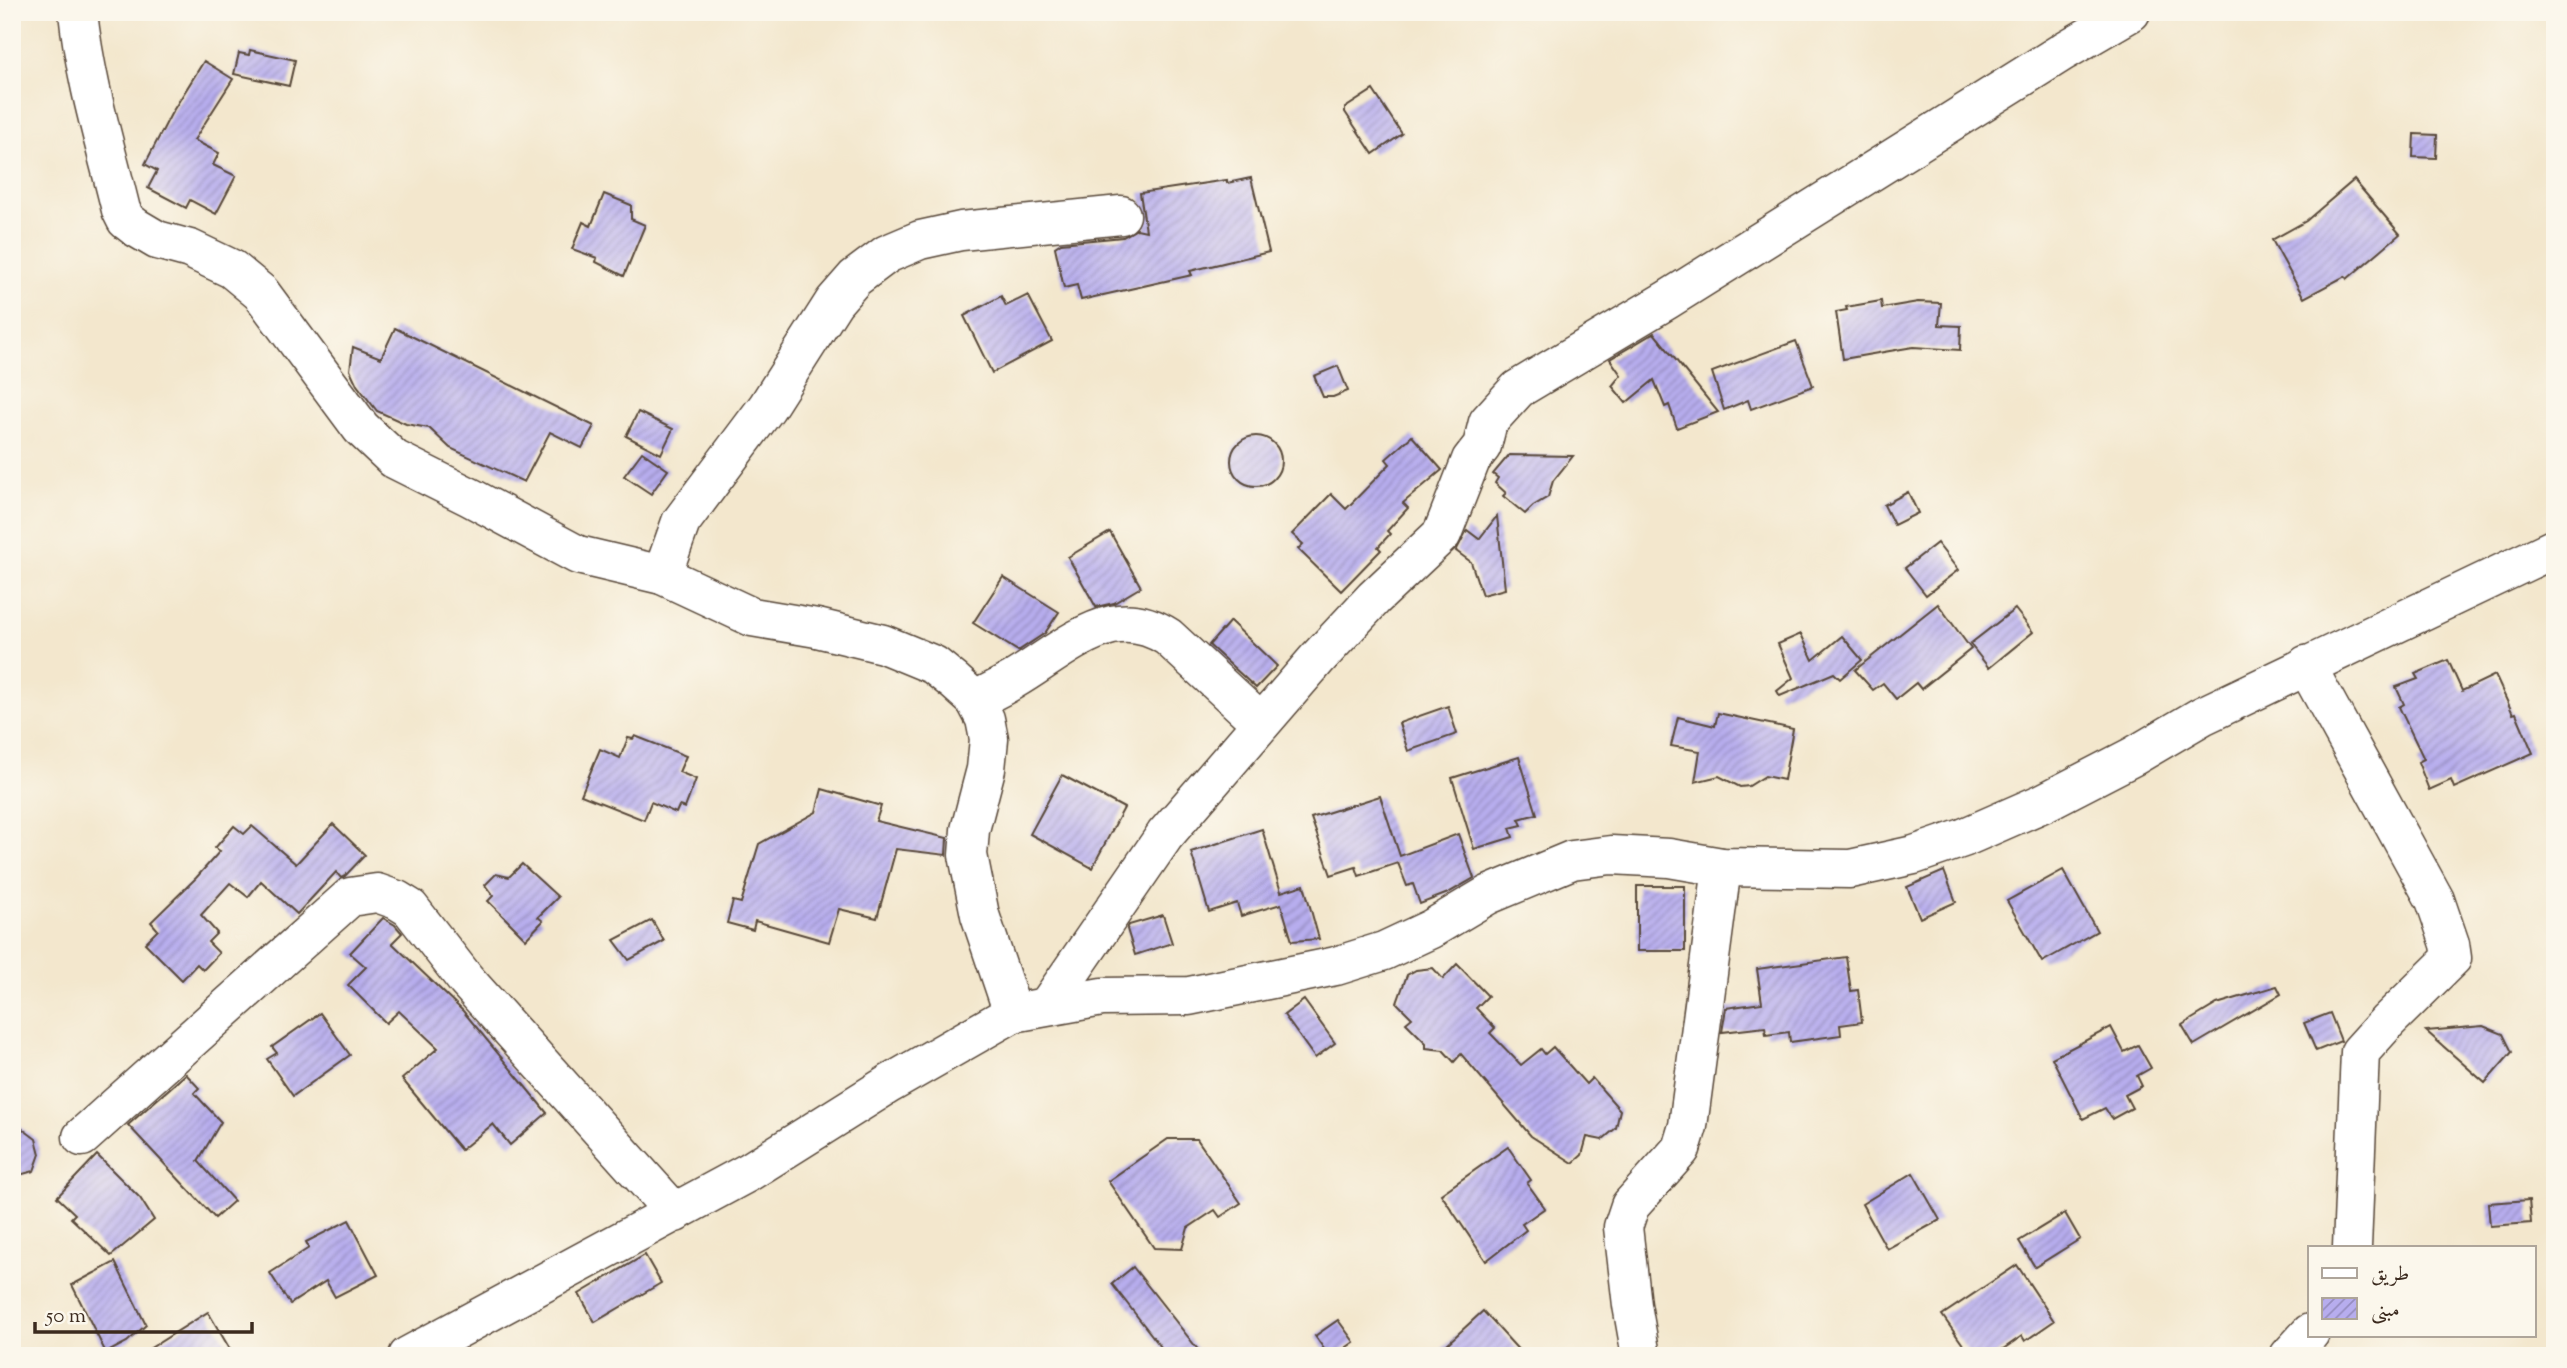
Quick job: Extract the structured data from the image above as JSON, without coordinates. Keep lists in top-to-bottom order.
{
  "legend": ["طريق", "مبنى"],
  "scale_bar": "50 m"
}
